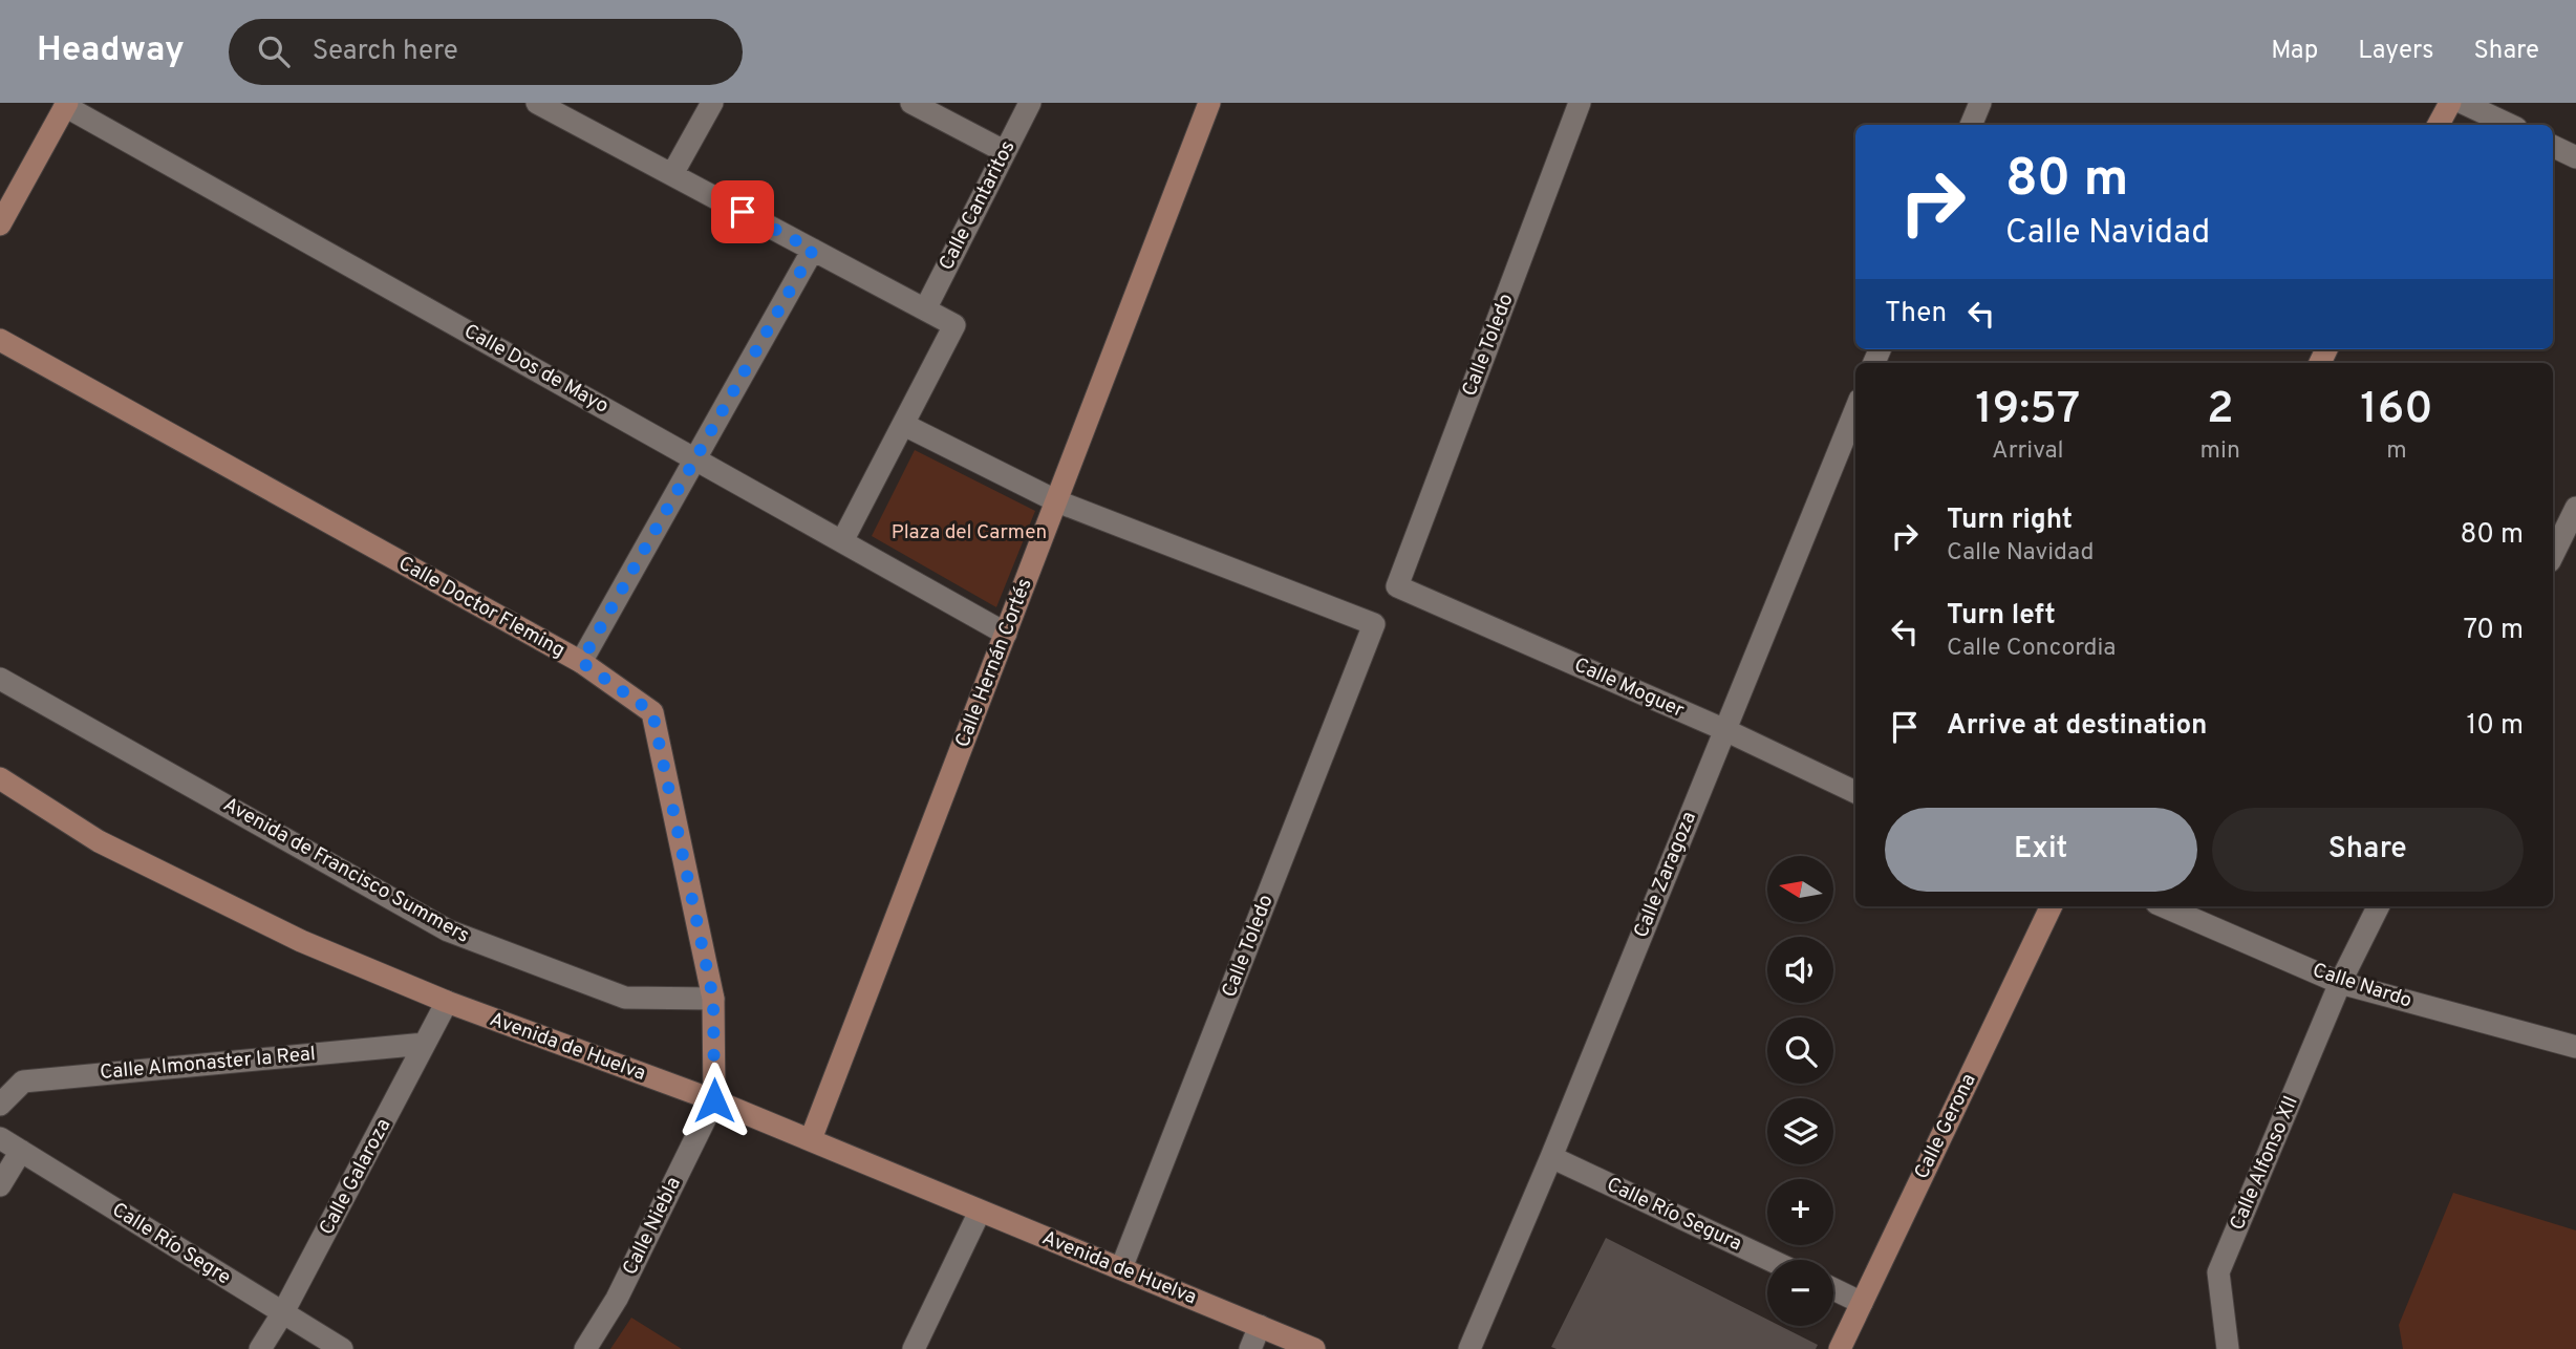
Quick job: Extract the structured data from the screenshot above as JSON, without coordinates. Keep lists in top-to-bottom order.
{
  "streets": {
    "street": [
      "Calle Cantaritos",
      "Calle Toledo",
      "Calle Dos de Mayo",
      "Calle Doctor Fleming",
      "Calle Hernán Cortés",
      "Calle Moguer",
      "Avenida de Francisco Summers",
      "Calle Zaragoza",
      "Calle Nardo",
      "Avenida de Huelva",
      "Calle Almonaster la Real",
      "Calle Gerona",
      "Calle Alfonso XII",
      "Calle Galaroza",
      "Calle Río Segura",
      "Calle Niebla",
      "Calle Río Segre"
    ]
  },
  "crossings": [
    ["Calle Toledo", "Calle Hernán Cortés"],
    ["Calle Toledo", "Calle Moguer"],
    ["Calle Toledo", "Avenida de Huelva"],
    ["Calle Dos de Mayo", "Calle Hernán Cortés"],
    ["Calle Doctor Fleming", "Avenida de Francisco Summers"],
    ["Calle Doctor Fleming", "Avenida de Huelva"],
    ["Calle Doctor Fleming", "Calle Niebla"],
    ["Calle Hernán Cortés", "Avenida de Huelva"],
    ["Calle Moguer", "Calle Zaragoza"],
    ["Calle Zaragoza", "Calle Río Segura"],
    ["Calle Nardo", "Calle Alfonso XII"],
    ["Avenida de Huelva", "Calle Galaroza"],
    ["Avenida de Huelva", "Calle Niebla"],
    ["Calle Almonaster la Real", "Calle Galaroza"],
    ["Calle Galaroza", "Calle Río Segre"]
  ],
  "parks": ["Plaza del Carmen"],
  "north": "left",
  "page": {
    "header": "Headway",
    "search": "Search here",
    "nav": ["Map", "Layers", "Share"],
    "turn": ["80 m", "Calle Navidad"],
    "then": "Then",
    "eta": [
      "19:57",
      "Arrival",
      "2",
      "min",
      "160",
      "m"
    ],
    "list": [
      {
        "name": "Turn right",
        "note": "Calle Navidad",
        "value": "80 m"
      },
      {
        "name": "Turn left",
        "note": "Calle Concordia",
        "value": "70 m"
      },
      {
        "name": "Arrive at destination",
        "value": "10 m"
      }
    ],
    "buttons": ["Exit", "Share"],
    "map_buttons": ["+", "−"]
  }
}
